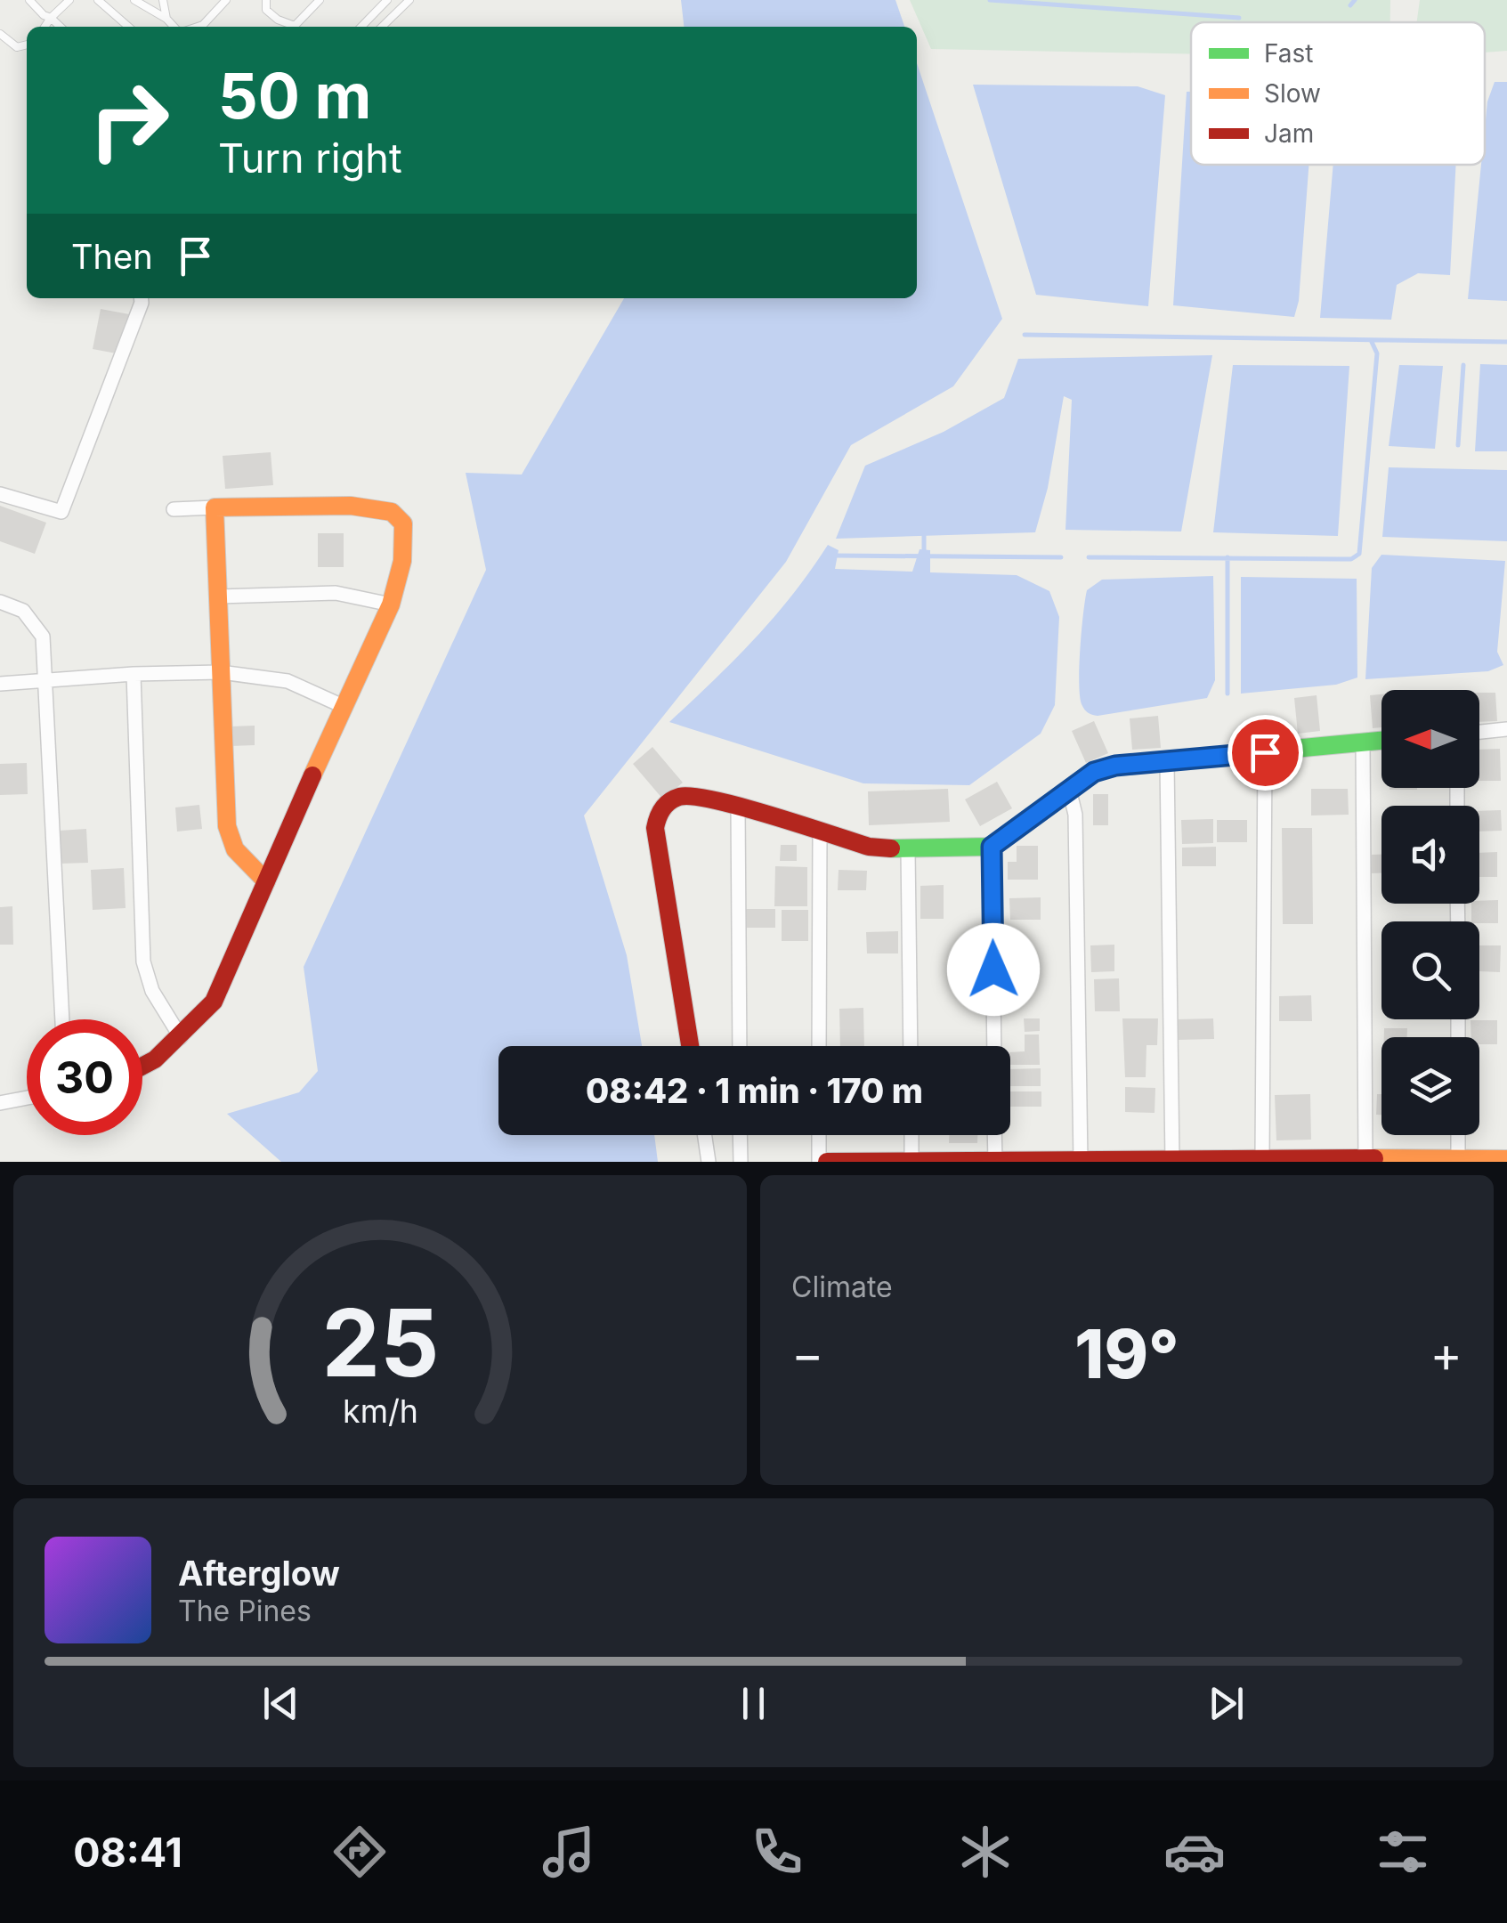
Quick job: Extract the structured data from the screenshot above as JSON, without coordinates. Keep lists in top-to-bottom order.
{
  "legend": ["Fast", "Slow", "Jam"],
  "north": "left",
  "page": {
    "turn": ["50 m", "Turn right"],
    "then": "Then",
    "limit": "30",
    "trip": "08:42 · 1 min · 170 m",
    "tile": "Climate",
    "heat": ["−", "19°", "+"],
    "song": ["Afterglow", "The Pines"],
    "tabs": "08:41",
    "gauge": ["25", "km/h"]
  }
}
